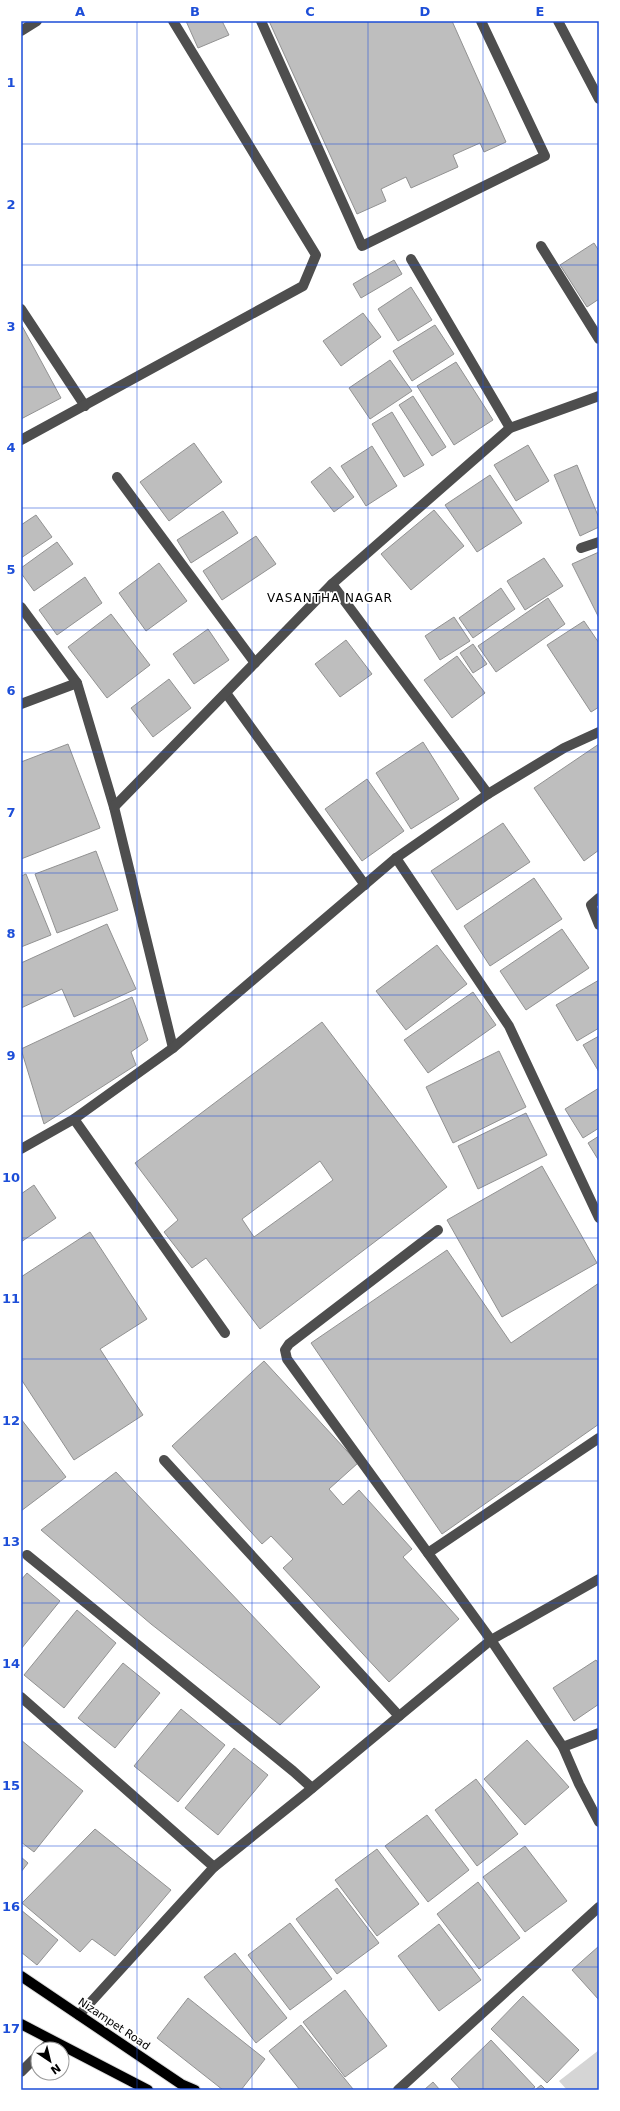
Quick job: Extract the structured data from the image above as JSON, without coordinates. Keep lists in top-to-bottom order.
{
  "streets": {
    "main road": ["Nizampet Road"]
  },
  "districts": ["VASANTHA NAGAR"],
  "north": "bottom right",
  "grid": {
    "columns": [
      "A",
      "B",
      "C",
      "D",
      "E"
    ],
    "rows": [
      "1",
      "2",
      "3",
      "4",
      "5",
      "6",
      "7",
      "8",
      "9",
      "10",
      "11",
      "12",
      "13",
      "14",
      "15",
      "16",
      "17"
    ]
  }
}
